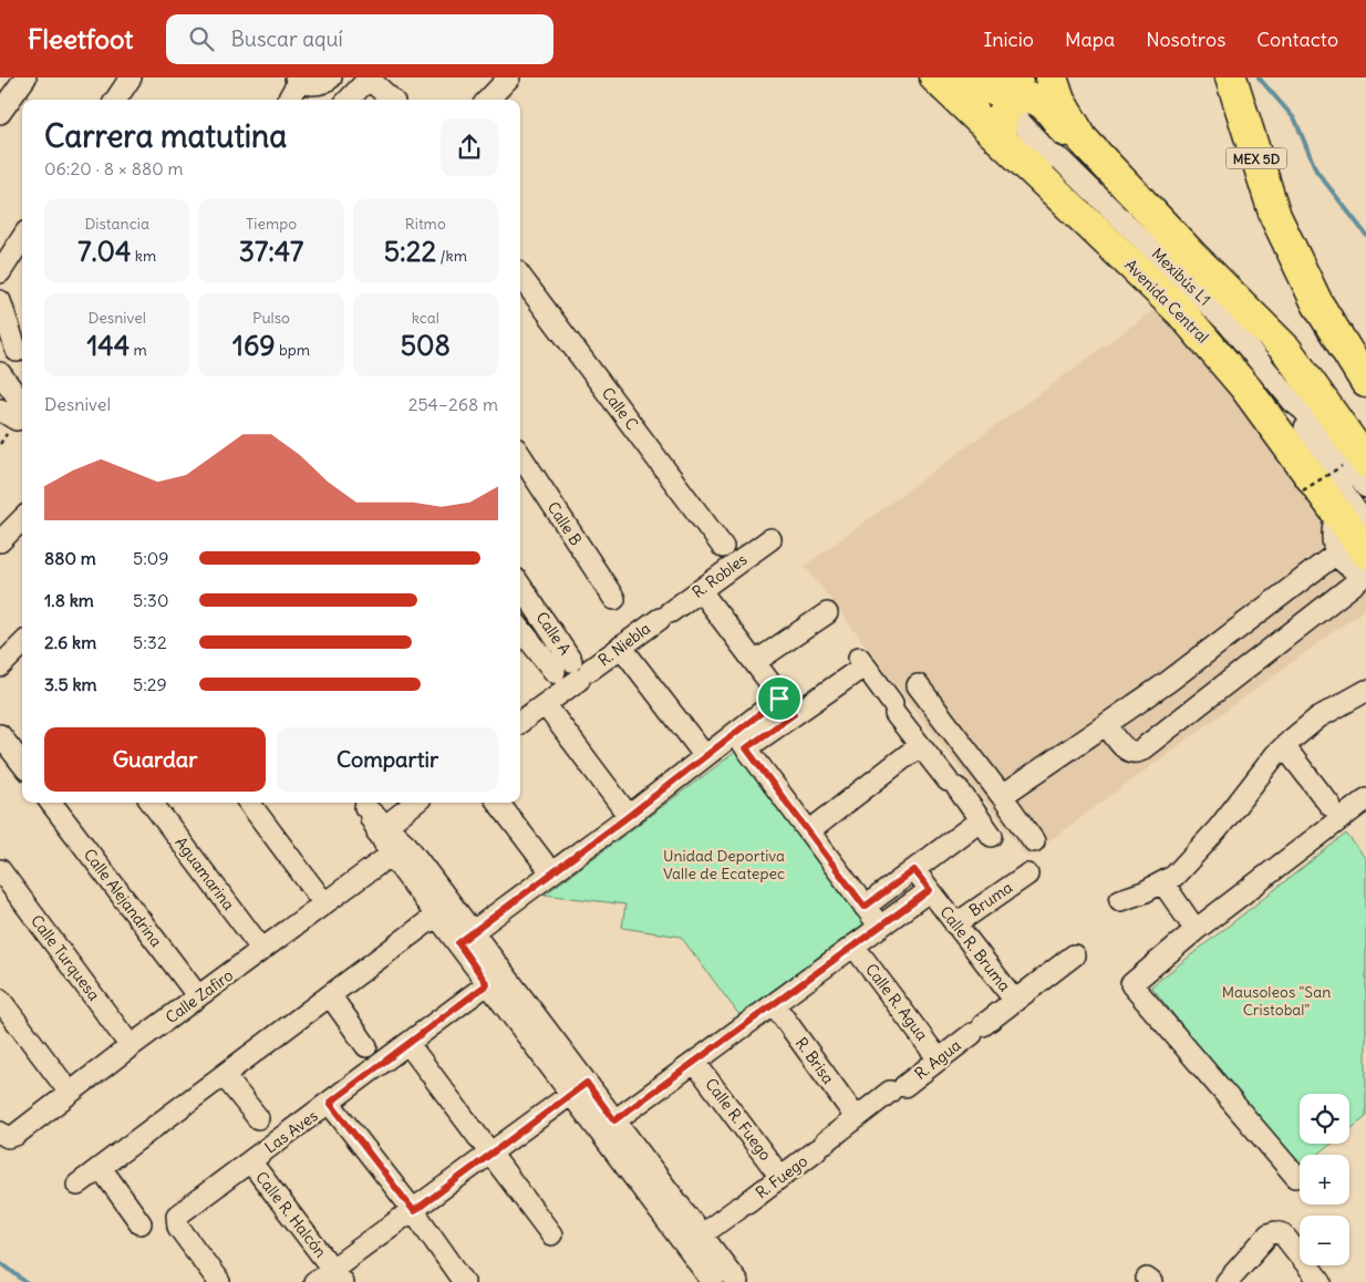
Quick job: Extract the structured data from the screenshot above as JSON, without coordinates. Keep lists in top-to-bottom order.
{
  "streets": {
    "highway": ["MEX 5D", "Avenida Central"],
    "street": [
      "Mexibús L1",
      "Calle C",
      "Calle B",
      "R. Robles",
      "Calle A",
      "R. Niebla",
      "Aguamarina",
      "Calle Alejandrina",
      "Bruma",
      "Calle R. Bruma",
      "Calle Turquesa",
      "Calle Zafiro",
      "Calle R. Agua",
      "R. Agua",
      "R. Brisa",
      "Calle R. Fuego",
      "Las Aves",
      "R. Fuego",
      "Calle R. Halcón"
    ]
  },
  "crossings": [
    ["R. Robles", "R. Niebla"],
    ["Calle A", "R. Niebla"],
    ["Aguamarina", "Calle Zafiro"],
    ["Calle Alejandrina", "Calle Zafiro"],
    ["Bruma", "Calle R. Bruma"],
    ["Calle R. Bruma", "R. Agua"],
    ["Calle Turquesa", "Calle Zafiro"],
    ["Calle R. Agua", "R. Agua"],
    ["R. Agua", "R. Brisa"],
    ["R. Agua", "R. Fuego"],
    ["R. Brisa", "R. Fuego"],
    ["Calle R. Fuego", "R. Fuego"],
    ["Las Aves", "Calle R. Halcón"]
  ],
  "parks": ["Unidad Deportiva Valle de Ecatepec", "Mausoleos \"San Cristobal\""],
  "page": {
    "header": "Fleetfoot",
    "search": "Buscar aquí",
    "nav": [
      "Inicio",
      "Mapa",
      "Nosotros",
      "Contacto"
    ],
    "heading": ["Carrera matutina", "06:20 · 8 × 880 m"],
    "stats": [
      ["Distancia", "7.04 km"],
      ["Tiempo", "37:47"],
      ["Ritmo", "5:22 /km"],
      ["Desnivel", "144 m"],
      ["Pulso", "169 bpm"],
      ["kcal", "508"]
    ],
    "chart": ["Desnivel", "254–268 m"],
    "list": [
      {
        "name": "880 m",
        "note": "5:09"
      },
      {
        "name": "1.8 km",
        "note": "5:30"
      },
      {
        "name": "2.6 km",
        "note": "5:32"
      },
      {
        "name": "3.5 km",
        "note": "5:29"
      }
    ],
    "buttons": ["Guardar", "Compartir"],
    "map_buttons": ["+", "−"]
  }
}
